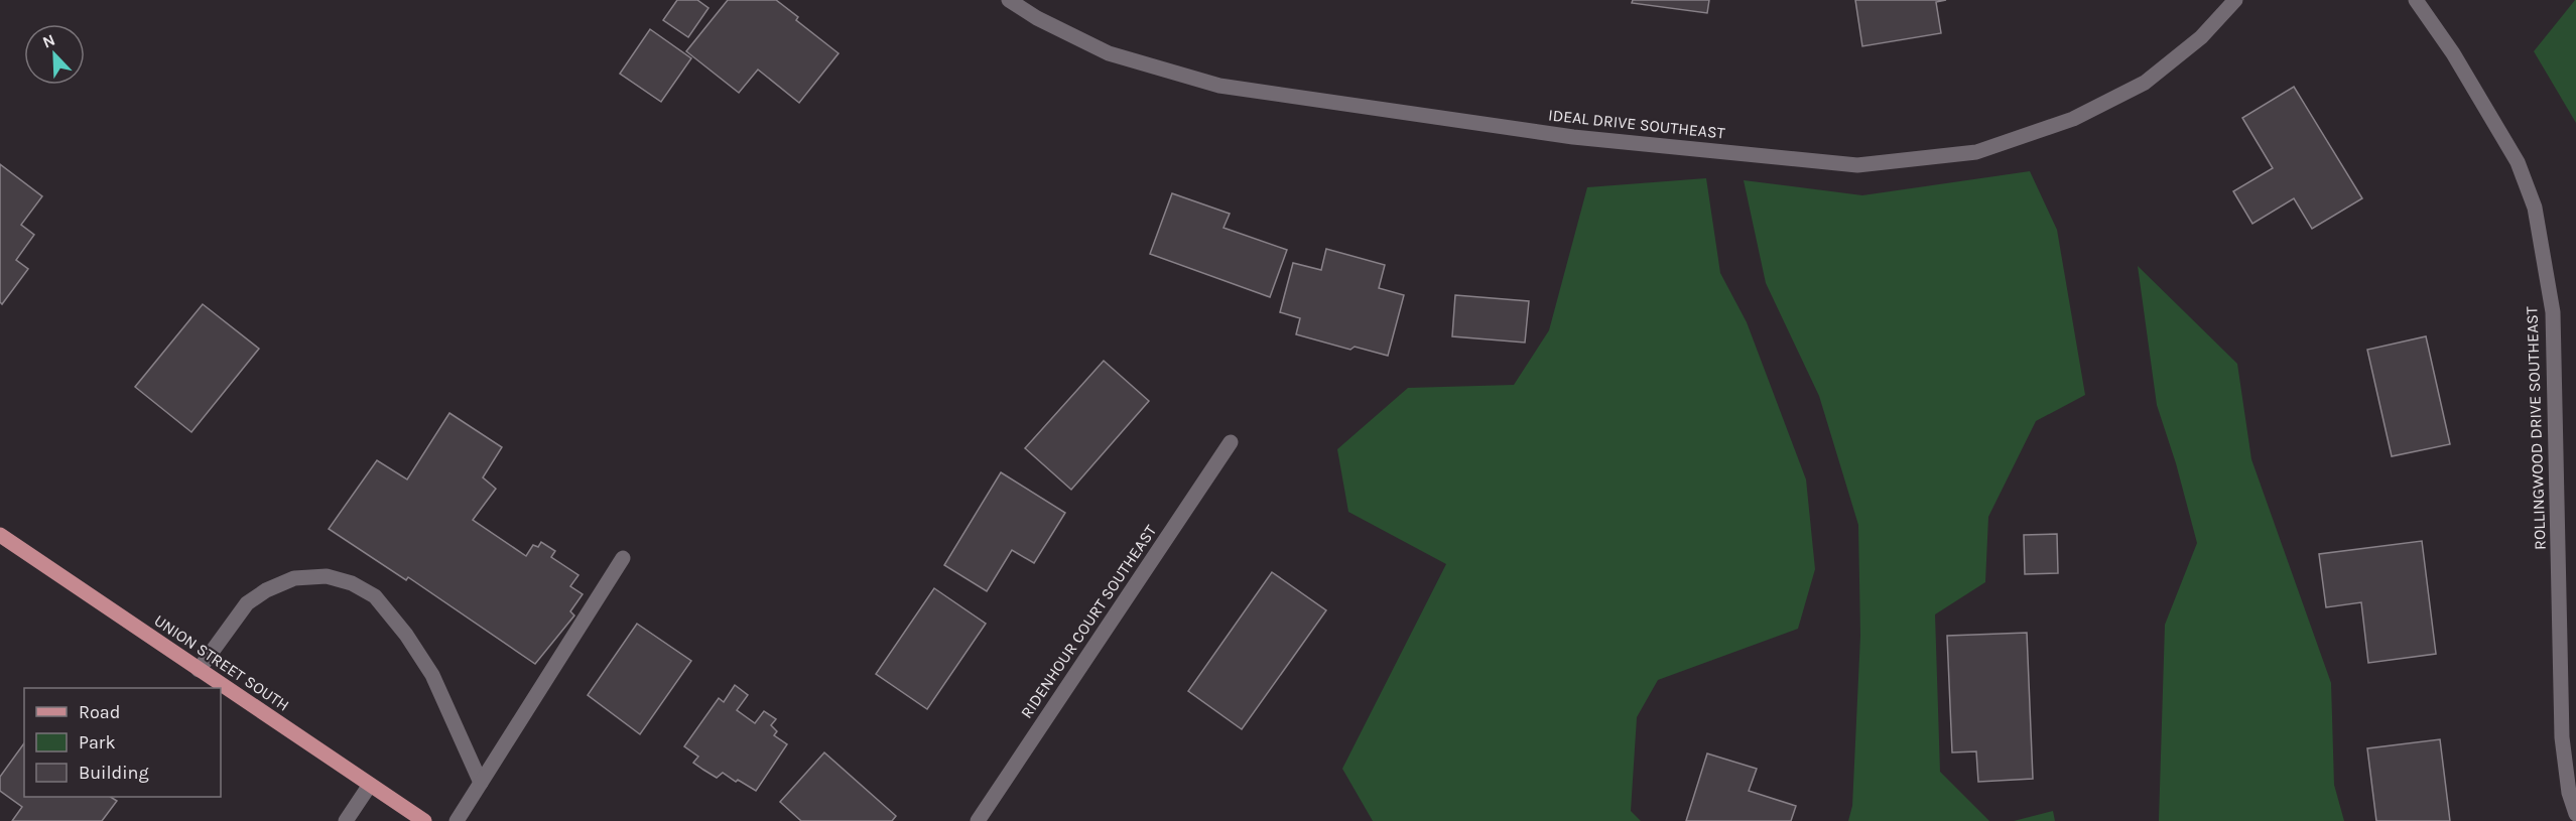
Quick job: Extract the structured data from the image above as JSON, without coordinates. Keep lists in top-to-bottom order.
{
  "streets": {
    "main road": ["UNION STREET SOUTH"],
    "street": ["IDEAL DRIVE SOUTHEAST", "ROLLINGWOOD DRIVE SOUTHEAST", "RIDENHOUR COURT SOUTHEAST"]
  },
  "legend": ["Road", "Park", "Building"],
  "north": "top left"
}
